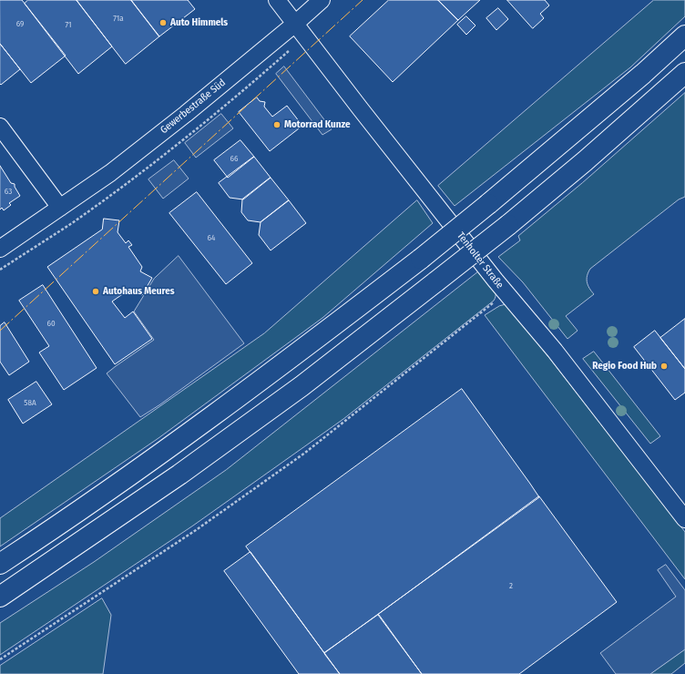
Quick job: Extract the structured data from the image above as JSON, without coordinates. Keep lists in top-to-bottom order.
{
  "streets": {
    "street": ["Gewerbestraße Süd", "Tenholter Straße"]
  },
  "crossings": [
    ["Gewerbestraße Süd", "Tenholter Straße"]
  ],
  "places": [
    "Auto Himmels",
    "Motorrad Kunze",
    "Autohaus Meures",
    "Regio Food Hub"
  ],
  "house_numbers": [
    "71a",
    "69",
    "71",
    "66",
    "63",
    "64",
    "60",
    "58A",
    "2"
  ]
}
